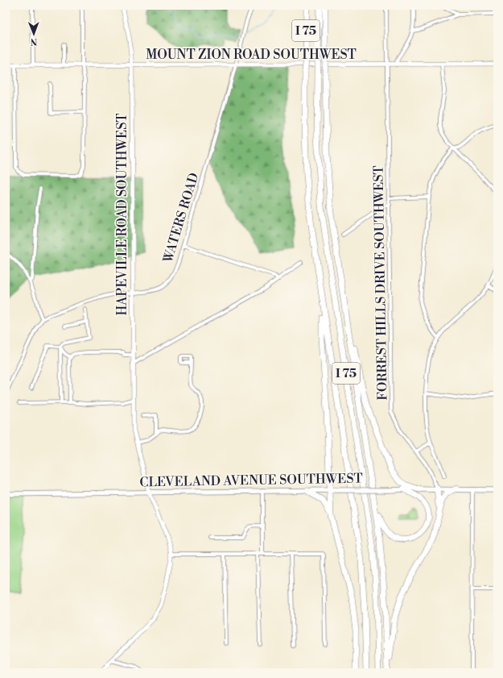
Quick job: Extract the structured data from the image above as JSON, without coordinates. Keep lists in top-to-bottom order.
{
  "streets": {
    "highway": ["I 75"],
    "main road": ["CLEVELAND AVENUE SOUTHWEST"],
    "street": [
      "MOUNT ZION ROAD SOUTHWEST",
      "HAPEVILLE ROAD SOUTHWEST",
      "WATERS ROAD",
      "FORREST HILLS DRIVE SOUTHWEST"
    ]
  },
  "crossings": [
    ["MOUNT ZION ROAD SOUTHWEST", "HAPEVILLE ROAD SOUTHWEST"],
    ["MOUNT ZION ROAD SOUTHWEST", "WATERS ROAD"],
    ["MOUNT ZION ROAD SOUTHWEST", "FORREST HILLS DRIVE SOUTHWEST"],
    ["HAPEVILLE ROAD SOUTHWEST", "WATERS ROAD"],
    ["HAPEVILLE ROAD SOUTHWEST", "CLEVELAND AVENUE SOUTHWEST"],
    ["FORREST HILLS DRIVE SOUTHWEST", "CLEVELAND AVENUE SOUTHWEST"]
  ],
  "north": "bottom"
}
